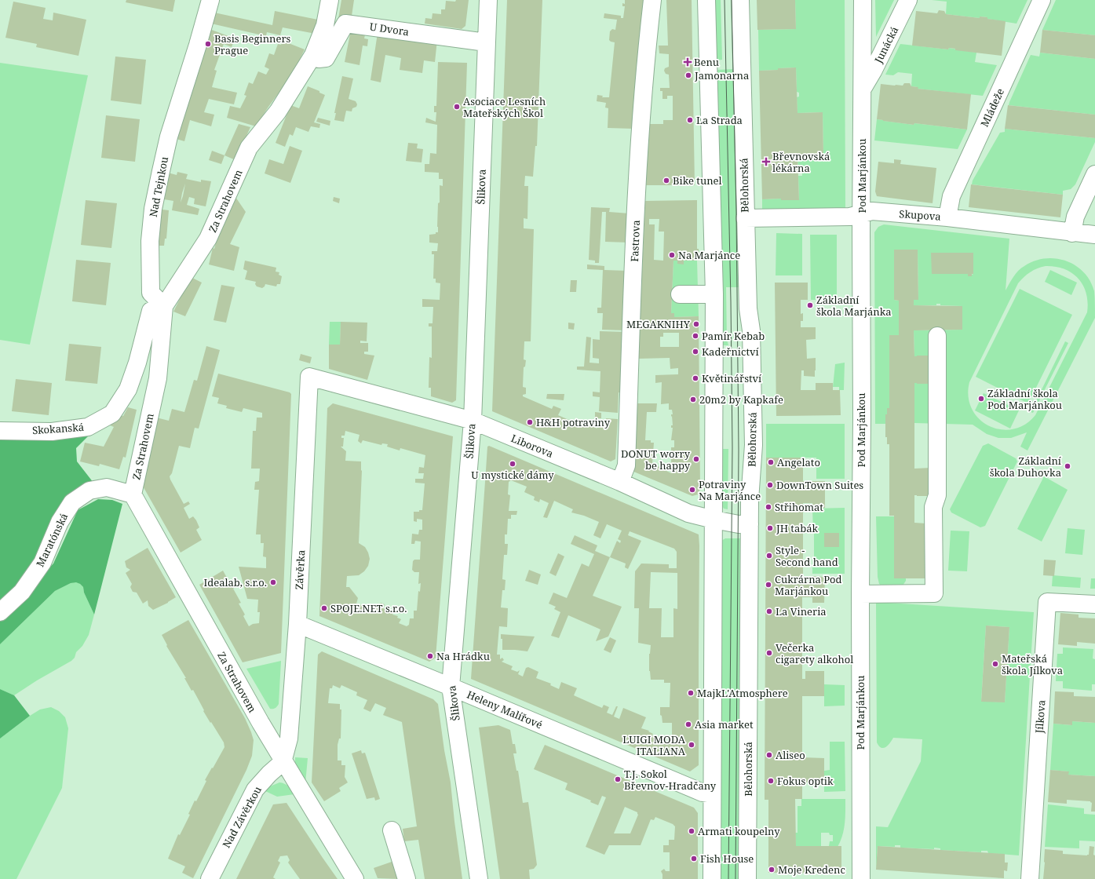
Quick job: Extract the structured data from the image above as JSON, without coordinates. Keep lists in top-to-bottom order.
{
  "streets": {
    "street": [
      "U Dvora",
      "Junácká",
      "Mládeže",
      "Pod Marjánkou",
      "Bělohorská",
      "Nad Tejnkou",
      "Šlikova",
      "Za Strahovem",
      "Skupova",
      "Fastrova",
      "Skokanská",
      "Liborova",
      "Maratónská",
      "Závěrka",
      "Heleny Malířové",
      "Jílkova",
      "Nad Závěrkou"
    ]
  },
  "crossings": [
    ["U Dvora", "Šlikova"],
    ["U Dvora", "Za Strahovem"],
    ["Junácká", "Pod Marjánkou"],
    ["Mládeže", "Skupova"],
    ["Pod Marjánkou", "Skupova"],
    ["Bělohorská", "Skupova"],
    ["Bělohorská", "Liborova"],
    ["Nad Tejnkou", "Za Strahovem"],
    ["Nad Tejnkou", "Skokanská"],
    ["Šlikova", "Liborova"],
    ["Šlikova", "Heleny Malířové"],
    ["Za Strahovem", "Skokanská"],
    ["Za Strahovem", "Maratónská"],
    ["Za Strahovem", "Závěrka"],
    ["Za Strahovem", "Nad Závěrkou"],
    ["Fastrova", "Liborova"],
    ["Liborova", "Závěrka"],
    ["Závěrka", "Heleny Malířové"],
    ["Závěrka", "Nad Závěrkou"]
  ],
  "places": {
    "other": [
      "Basis Beginners Prague",
      "Jamonarna",
      "Asociace Lesních Mateřských Škol",
      "La Strada",
      "Bike tunel",
      "Na Marjánce",
      "Základní škola Marjánka",
      "MEGAKNIHY",
      "Pamír Kebab",
      "Kadeřnictví",
      "Květinářství",
      "Základní škola Pod Marjánkou",
      "20m2 by Kapkafe",
      "H&H potraviny",
      "DONUT worry be happy",
      "Angelato",
      "U mystické dámy",
      "Základní škola Duhovka",
      "DownTown Suites",
      "Potraviny Na Marjánce",
      "Střihomat",
      "JH tabák",
      "Style - Second hand",
      "Idealab, s.r.o.",
      "Cukrárna Pod Marjánkou",
      "SPOJE.NET s.r.o.",
      "La Vineria",
      "Večerka cigarety alkohol",
      "Na Hrádku",
      "Mateřská škola Jílkova",
      "MajkL'Atmosphere",
      "Asia market",
      "LUIGI MODA ITALIANA",
      "Aliseo",
      "T.J. Sokol Břevnov-Hradčany",
      "Fokus optik",
      "Armati koupelny",
      "Fish House",
      "Moje Kredenc"
    ],
    "health": ["Benu", "Břevnovská lékárna"]
  }
}
